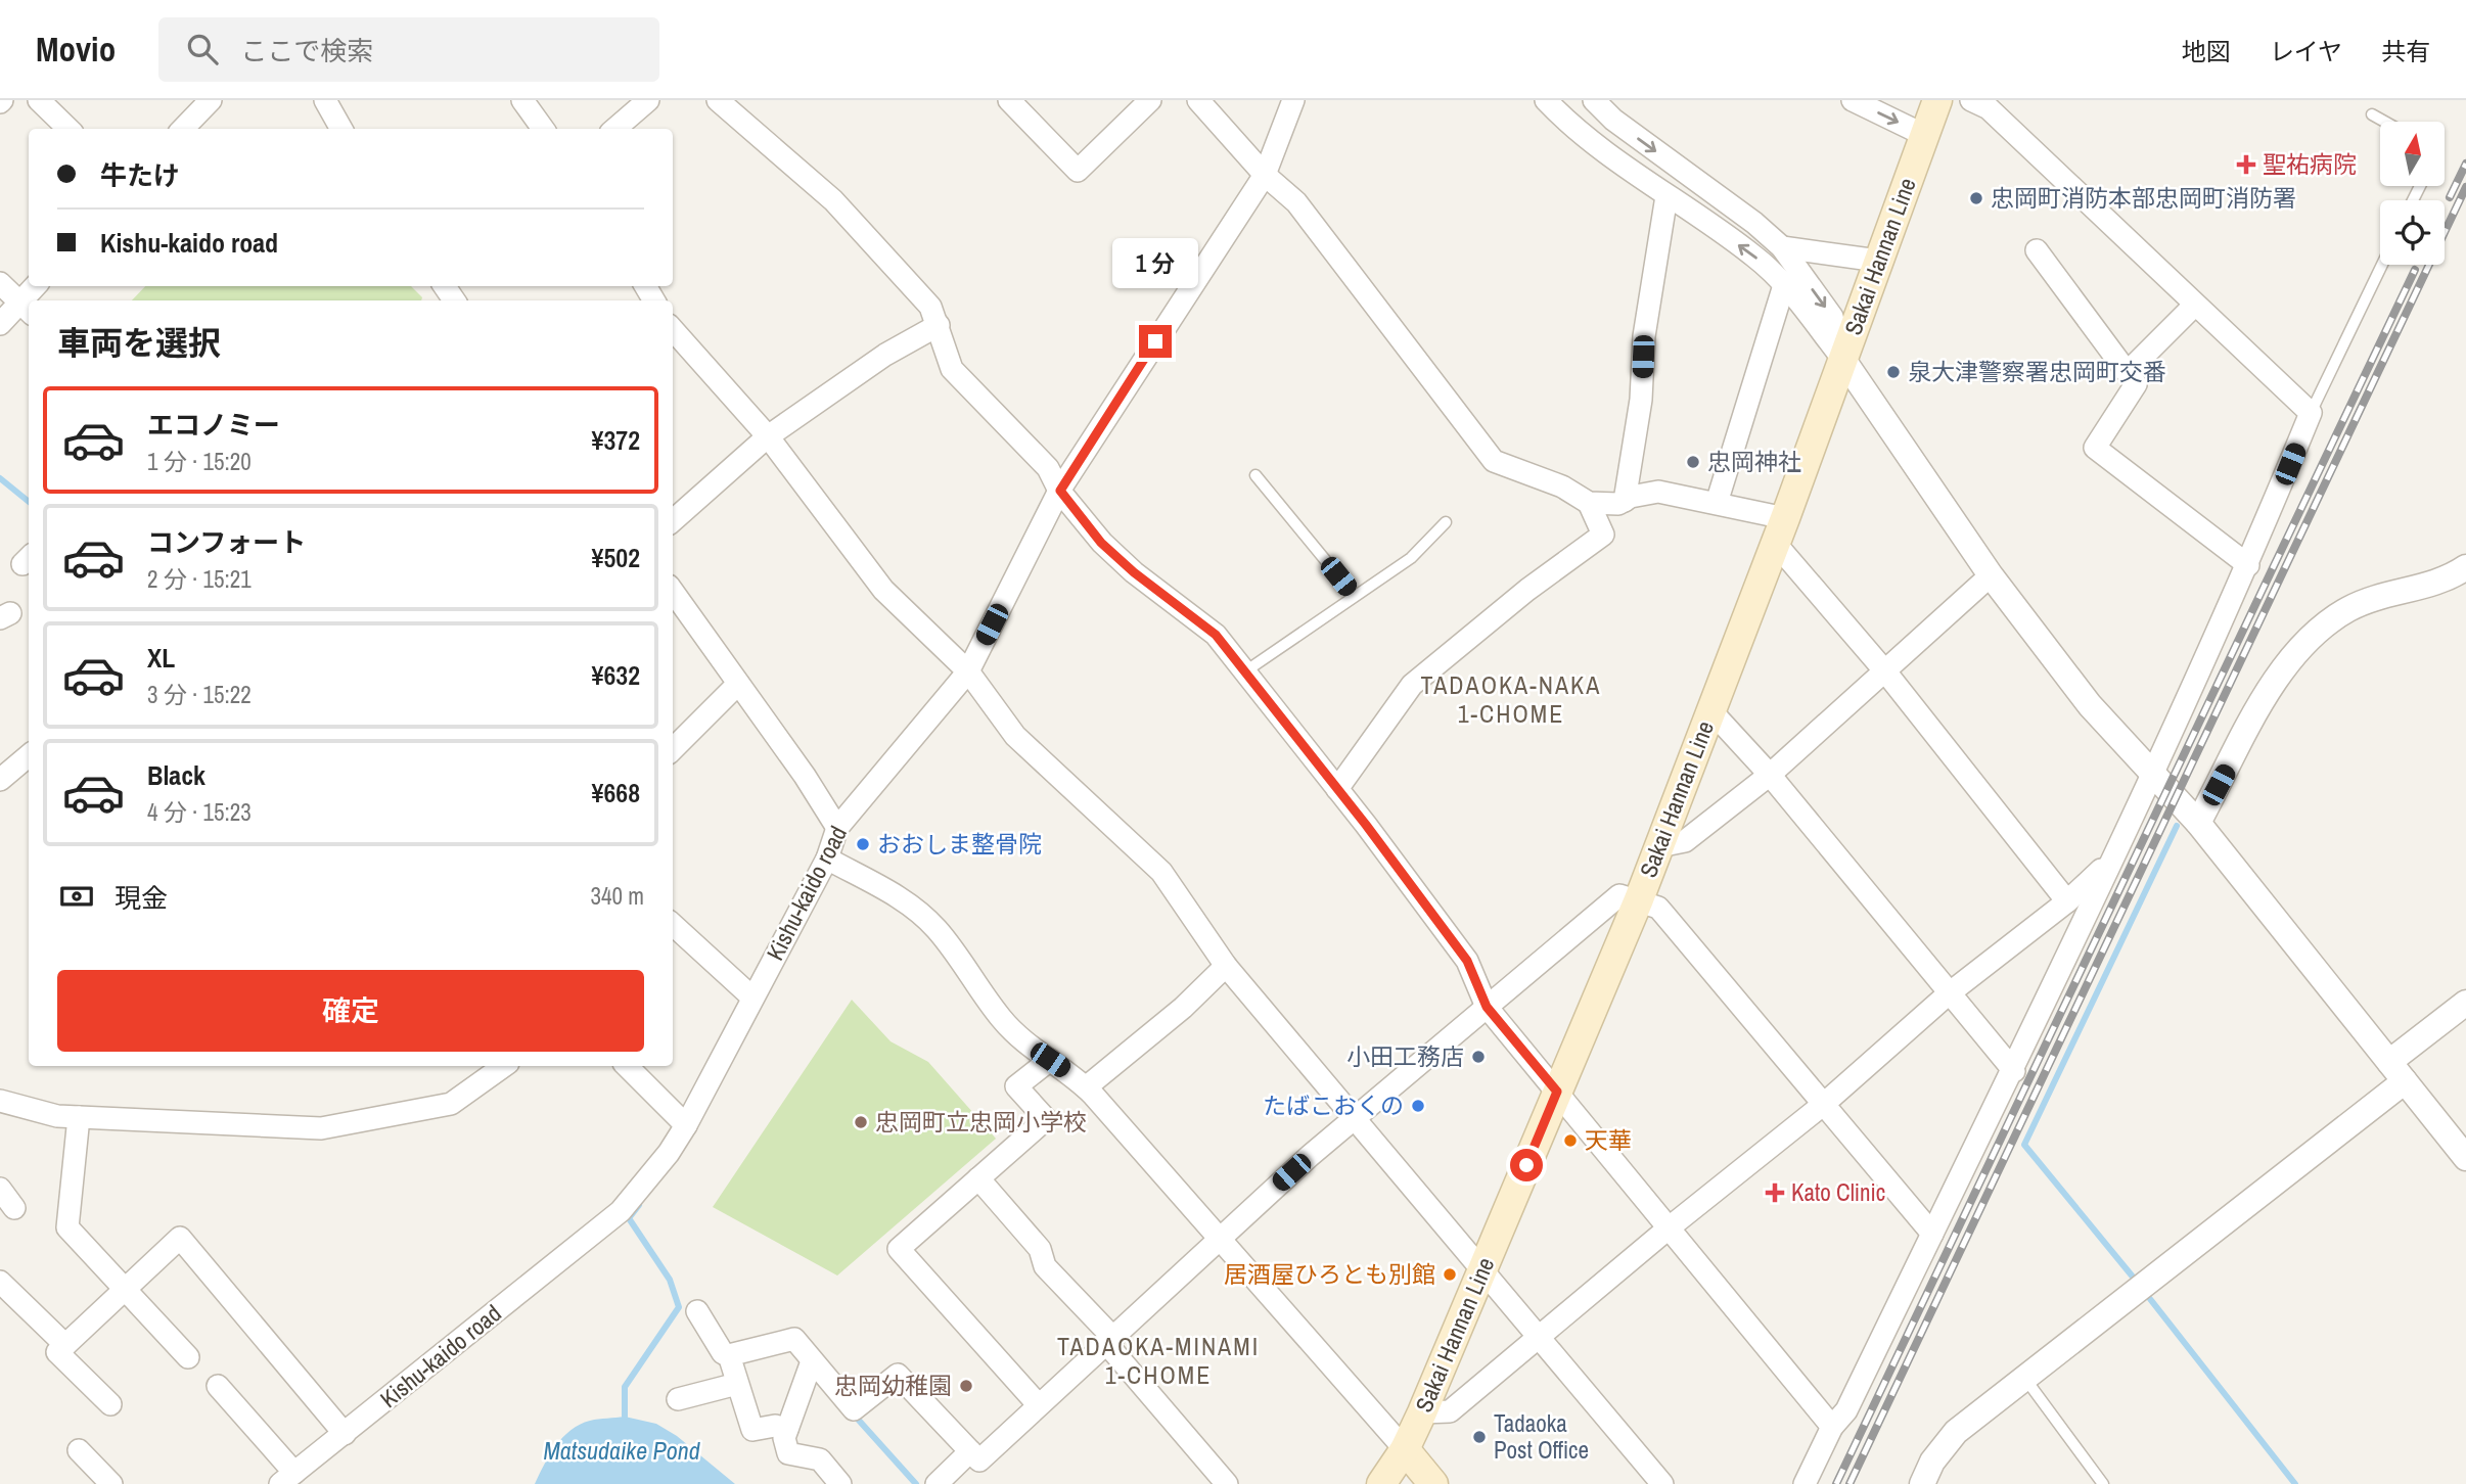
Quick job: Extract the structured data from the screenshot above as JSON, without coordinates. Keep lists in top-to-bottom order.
{
  "streets": {
    "main road": ["Sakai Hannan Line"],
    "street": ["Kishu-kaido road"]
  },
  "districts": ["TADAOKA-NAKA 1-CHOME", "TADAOKA-MINAMI 1-CHOME"],
  "water": ["Matsudaike Pond"],
  "places": {
    "health": ["聖祐病院", "Kato Clinic"],
    "other": [
      "忠岡町消防本部忠岡町消防署",
      "泉大津警察署忠岡町交番",
      "忠岡神社",
      "おおしま整骨院",
      "小田工務店",
      "たばこおくの",
      "忠岡町立忠岡小学校",
      "天華",
      "居酒屋ひろとも別館",
      "忠岡幼稚園",
      "Tadaoka Post Office"
    ]
  },
  "north": "top",
  "page": {
    "header": "Movio",
    "search": "ここで検索",
    "nav": ["地図", "レイヤ", "共有"],
    "banner": ["牛たけ", "Kishu-kaido road"],
    "bubble": "1 分",
    "heading": "車両を選択",
    "list": [
      {
        "name": "エコノミー",
        "note": "1 分 · 15:20",
        "value": "¥372"
      },
      {
        "name": "コンフォート",
        "note": "2 分 · 15:21",
        "value": "¥502"
      },
      {
        "name": "XL",
        "note": "3 分 · 15:22",
        "value": "¥632"
      },
      {
        "name": "Black",
        "note": "4 分 · 15:23",
        "value": "¥668"
      }
    ],
    "pay": ["現金", "340 m"],
    "buttons": "確定"
  }
}
